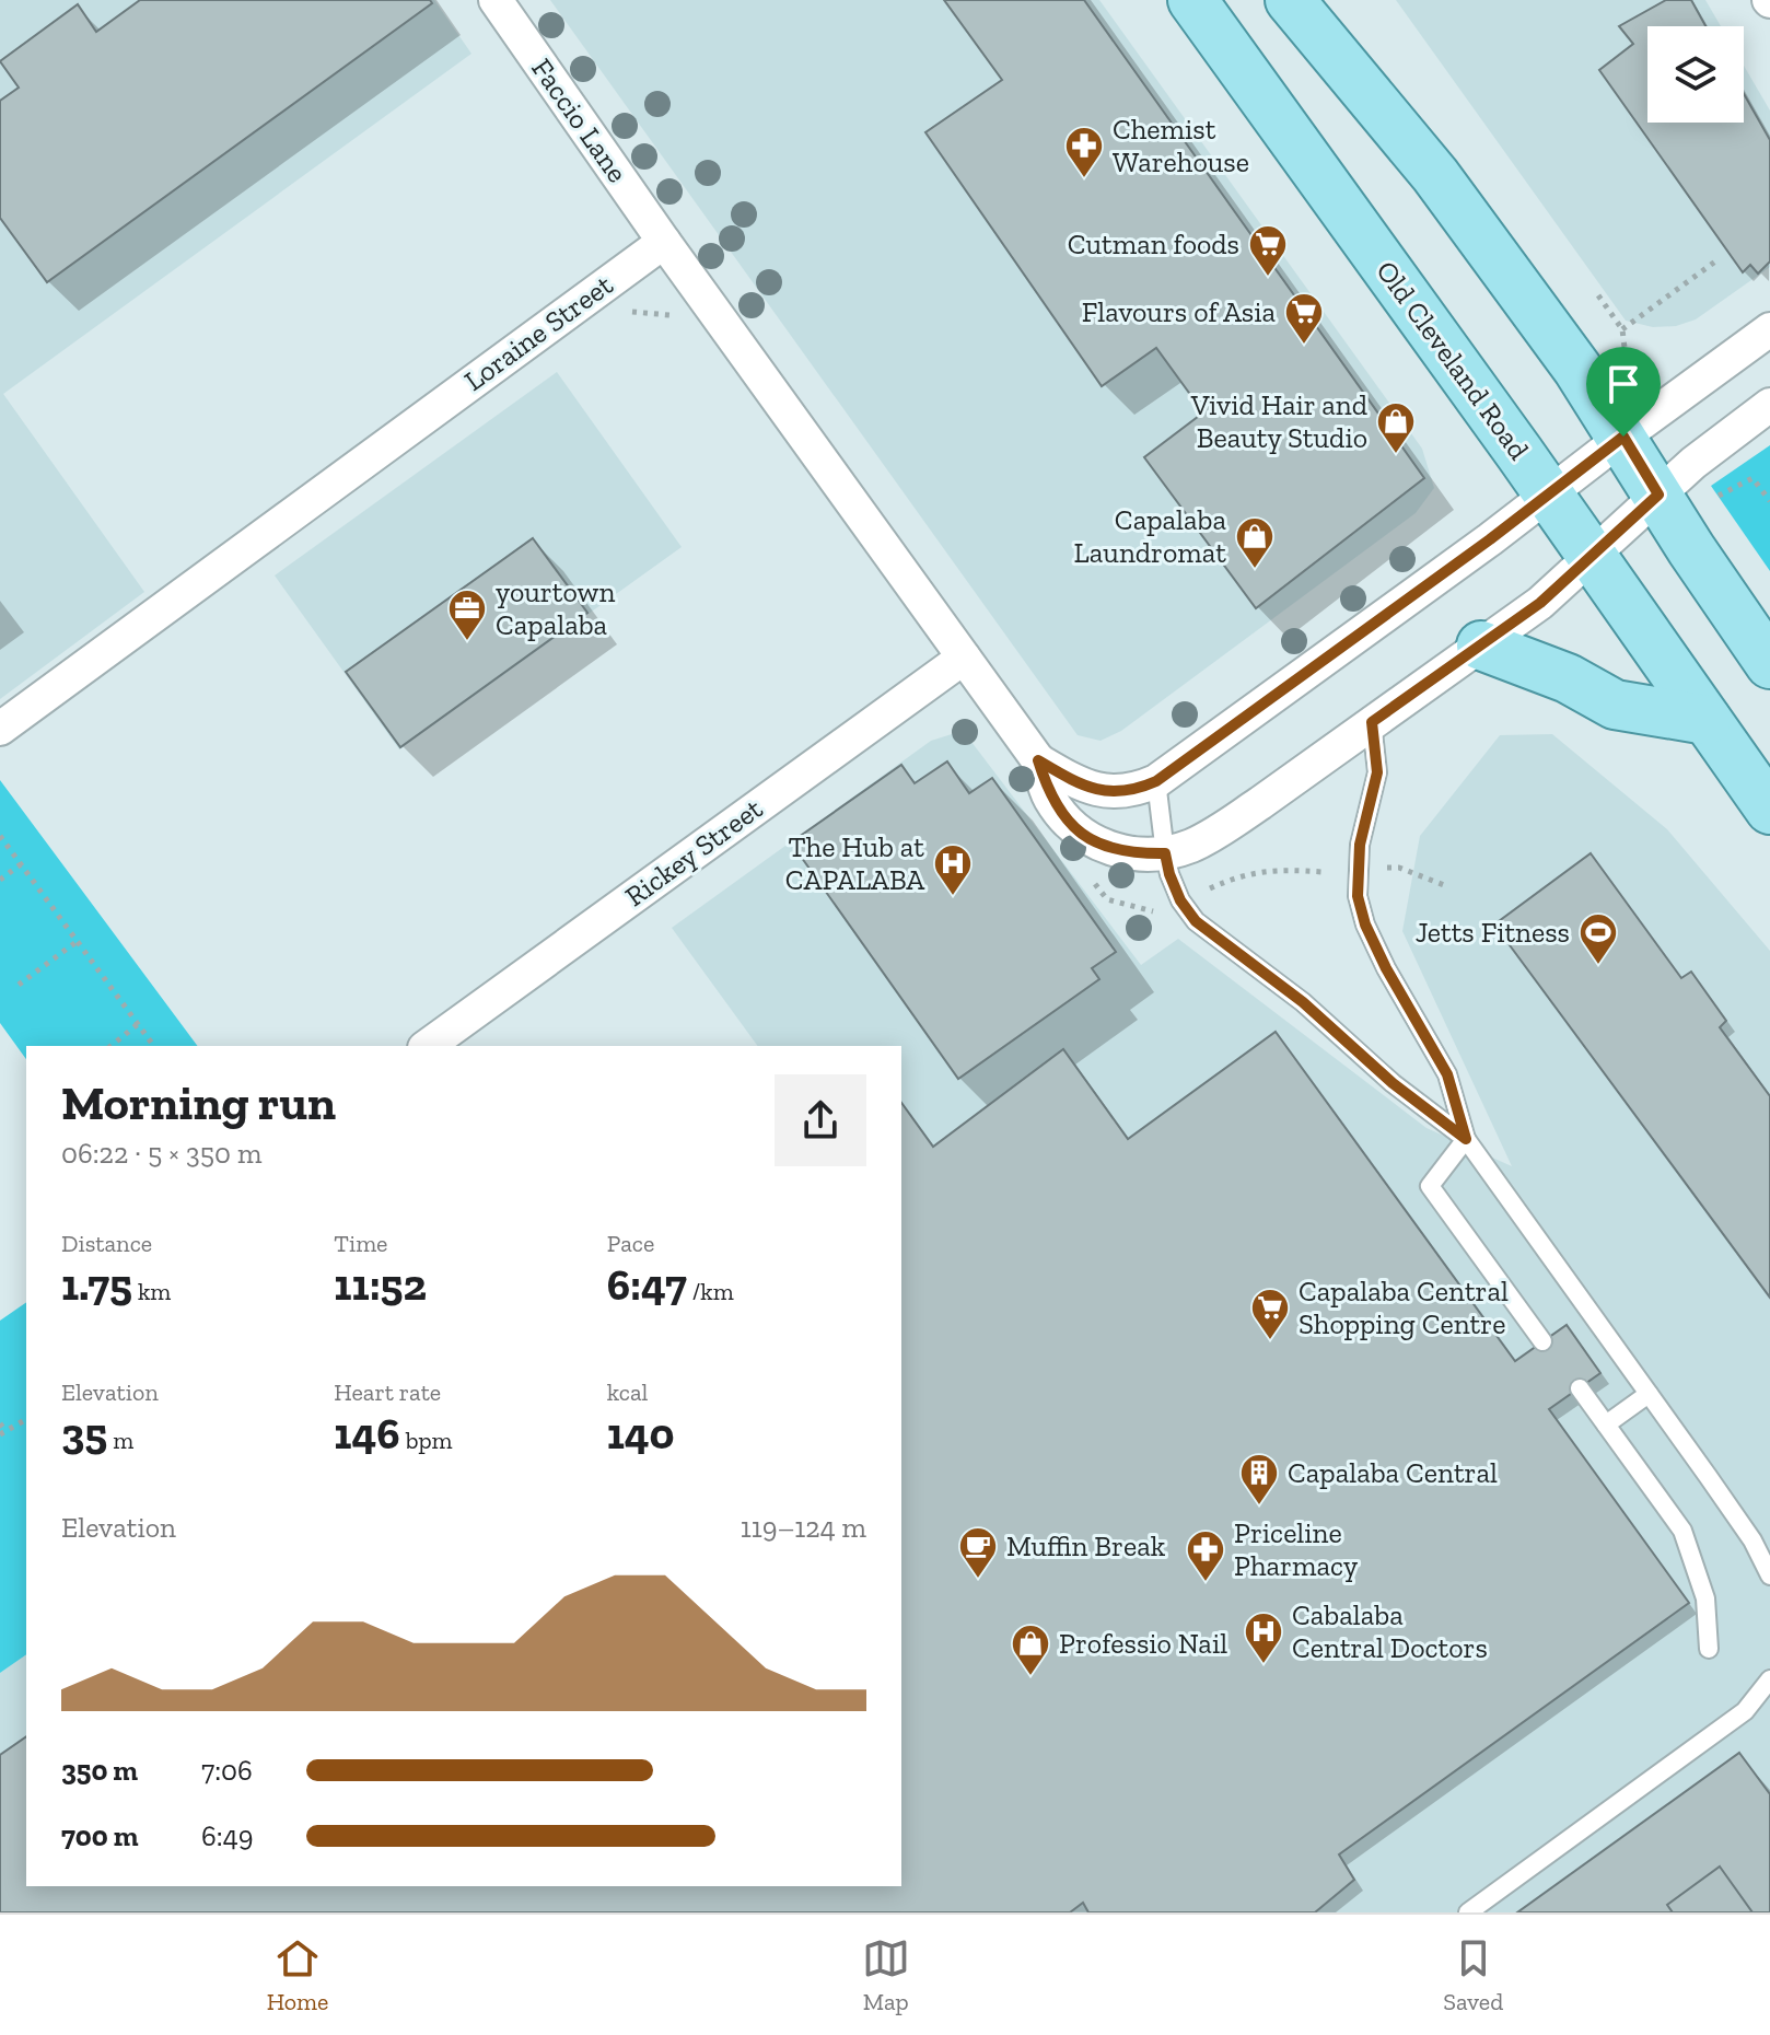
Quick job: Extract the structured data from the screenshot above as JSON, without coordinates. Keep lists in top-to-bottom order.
{
  "streets": {
    "main road": ["Old Cleveland Road"],
    "street": ["Faccio Lane", "Loraine Street", "Rickey Street"]
  },
  "crossings": [
    ["Faccio Lane", "Loraine Street"]
  ],
  "places": {
    "pharmacy": ["Chemist Warehouse", "Priceline Pharmacy"],
    "supermarket": ["Cutman foods", "Flavours of Asia", "Capalaba Central Shopping Centre"],
    "shop": ["Vivid Hair and Beauty Studio", "Capalaba Laundromat", "Professio Nail"],
    "office": ["yourtown Capalaba"],
    "hospital": ["The Hub at CAPALABA", "Cabalaba Central Doctors"],
    "sports": ["Jetts Fitness"],
    "building": ["Capalaba Central"],
    "cafe": ["Muffin Break"]
  },
  "page": {
    "heading": ["Morning run", "06:22 · 5 × 350 m"],
    "stats": [
      ["Distance", "1.75 km"],
      ["Time", "11:52"],
      ["Pace", "6:47 /km"],
      ["Elevation", "35 m"],
      ["Heart rate", "146 bpm"],
      ["kcal", "140"]
    ],
    "chart": ["Elevation", "119–124 m"],
    "list": [
      {
        "name": "350 m",
        "note": "7:06"
      },
      {
        "name": "700 m",
        "note": "6:49"
      }
    ],
    "tabs": ["Home", "Map", "Saved"]
  }
}
